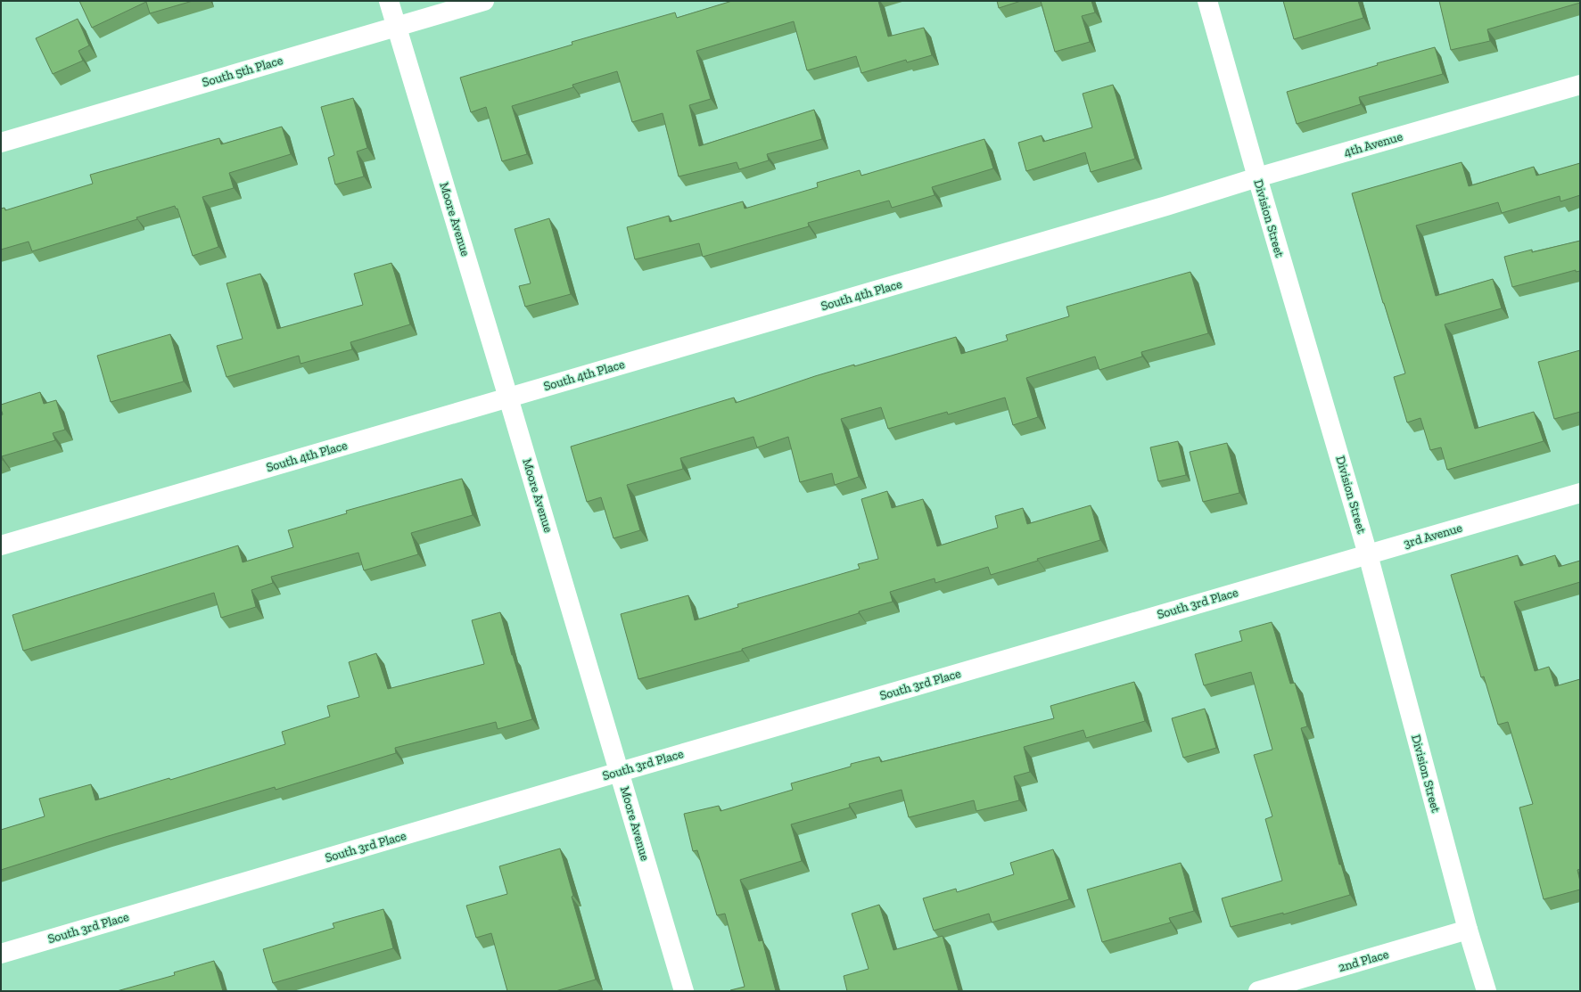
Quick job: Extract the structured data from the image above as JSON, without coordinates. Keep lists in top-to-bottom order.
{
  "streets": {
    "street": [
      "South 5th Place",
      "4th Avenue",
      "Division Street",
      "Moore Avenue",
      "South 4th Place",
      "3rd Avenue",
      "South 3rd Place",
      "2nd Place"
    ]
  },
  "crossings": [
    ["South 5th Place", "Moore Avenue"],
    ["4th Avenue", "Division Street"],
    ["4th Avenue", "South 4th Place"],
    ["Division Street", "3rd Avenue"],
    ["Division Street", "2nd Place"],
    ["Moore Avenue", "South 4th Place"],
    ["Moore Avenue", "South 3rd Place"],
    ["3rd Avenue", "South 3rd Place"]
  ]
}
